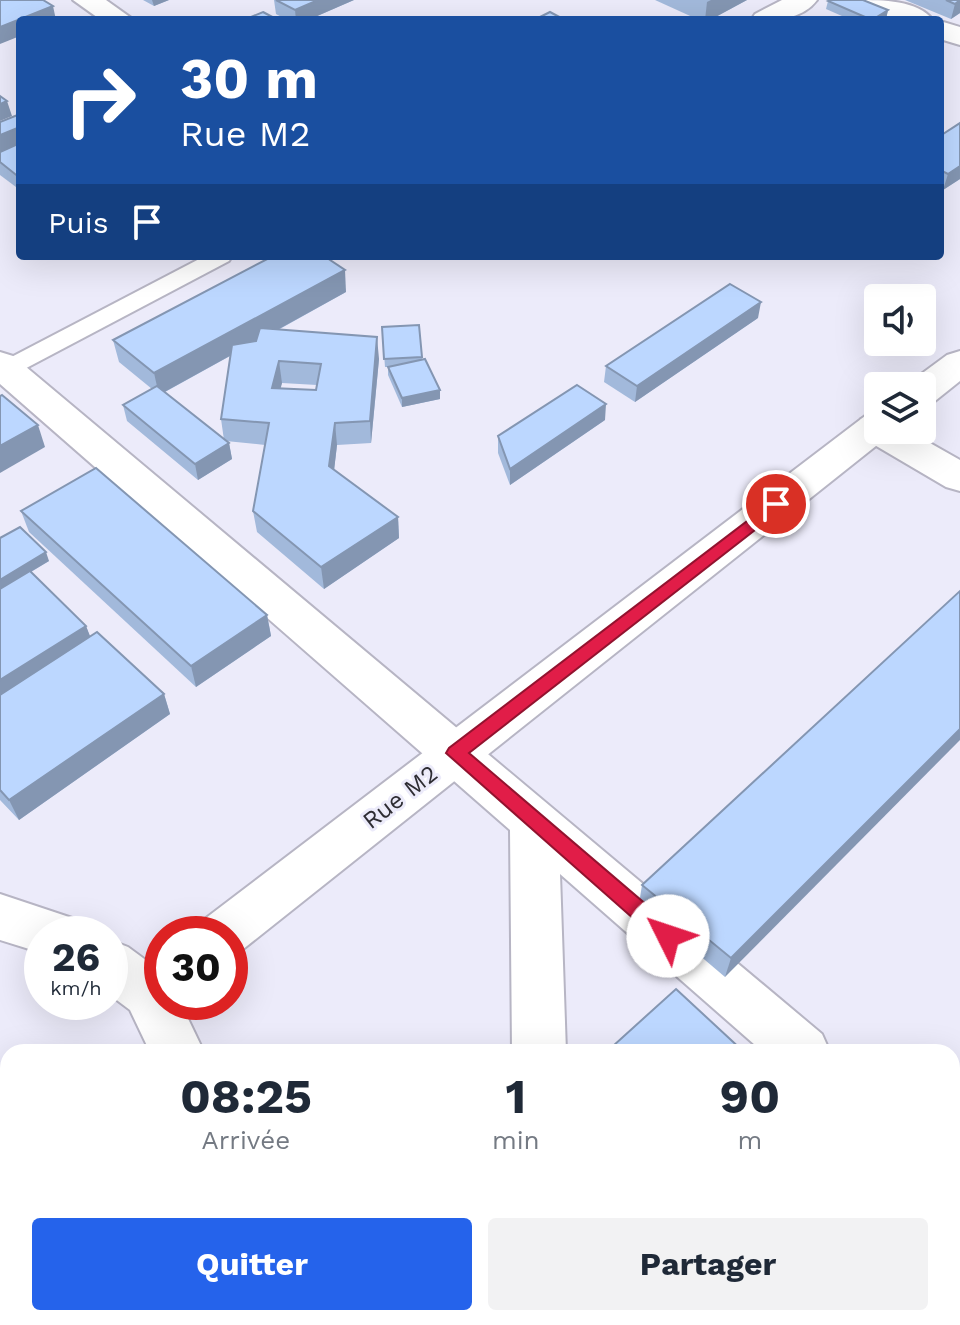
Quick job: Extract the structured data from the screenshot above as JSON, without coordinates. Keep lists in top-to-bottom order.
{
  "streets": {
    "street": ["Rue M2"]
  },
  "page": {
    "turn": ["30 m", "Rue M2"],
    "then": "Puis",
    "speed": "26 km/h",
    "limit": "30",
    "eta": [
      "08:25",
      "Arrivée",
      "1",
      "min",
      "90",
      "m"
    ],
    "buttons": ["Quitter", "Partager"]
  }
}
